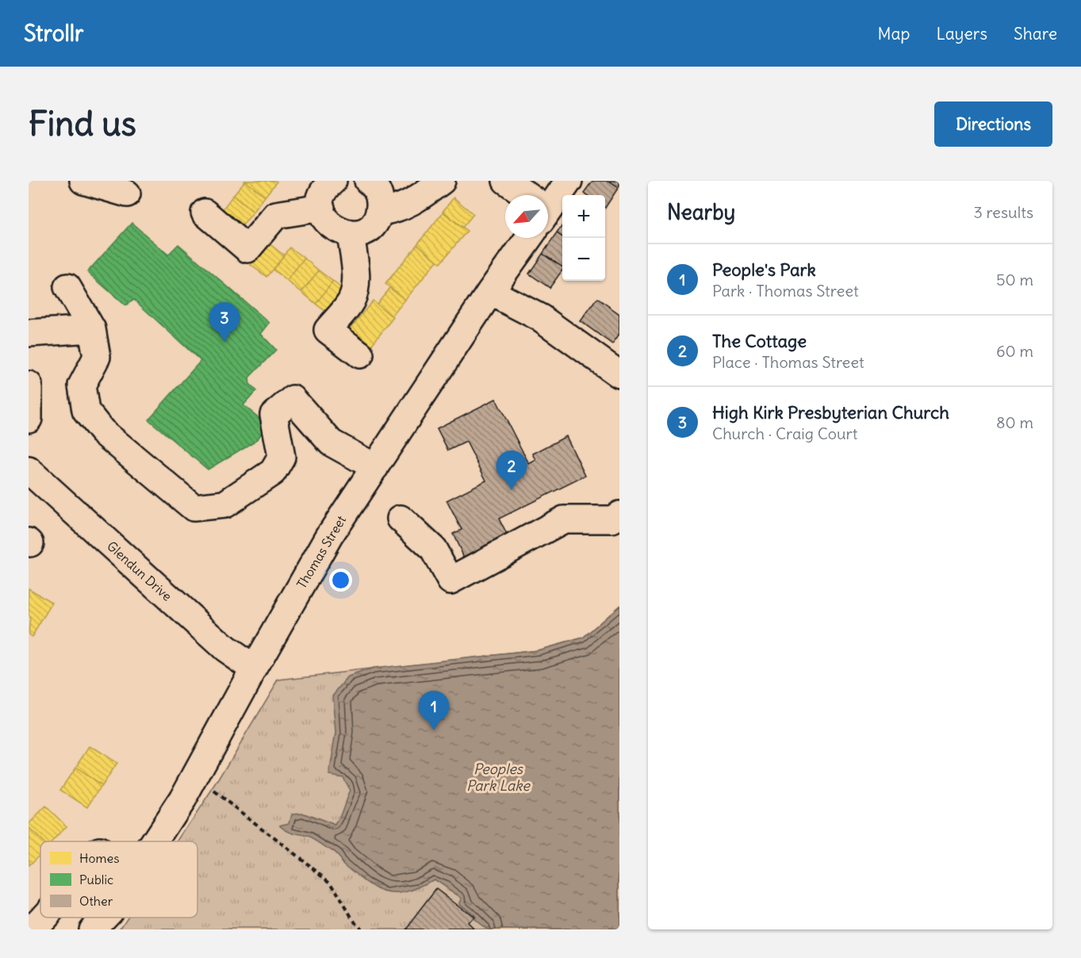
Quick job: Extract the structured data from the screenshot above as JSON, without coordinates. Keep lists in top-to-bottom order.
{
  "streets": {
    "street": ["Thomas Street", "Glendun Drive"]
  },
  "crossings": [
    ["Thomas Street", "Glendun Drive"]
  ],
  "water": ["Peoples Park Lake"],
  "legend": ["Homes", "Public", "Other"],
  "north": "bottom left",
  "page": {
    "header": "Strollr",
    "nav": ["Map", "Layers", "Share"],
    "buttons": "Directions",
    "title": "Find us",
    "heading": ["Nearby", "3 results"],
    "map_buttons": ["+", "−"],
    "list": [
      {
        "mark": "1",
        "name": "People's Park",
        "note": "Park · Thomas Street",
        "value": "50 m"
      },
      {
        "mark": "2",
        "name": "The Cottage",
        "note": "Place · Thomas Street",
        "value": "60 m"
      },
      {
        "mark": "3",
        "name": "High Kirk Presbyterian Church",
        "note": "Church · Craig Court",
        "value": "80 m"
      }
    ],
    "pins": ["3", "2", "1"]
  }
}
